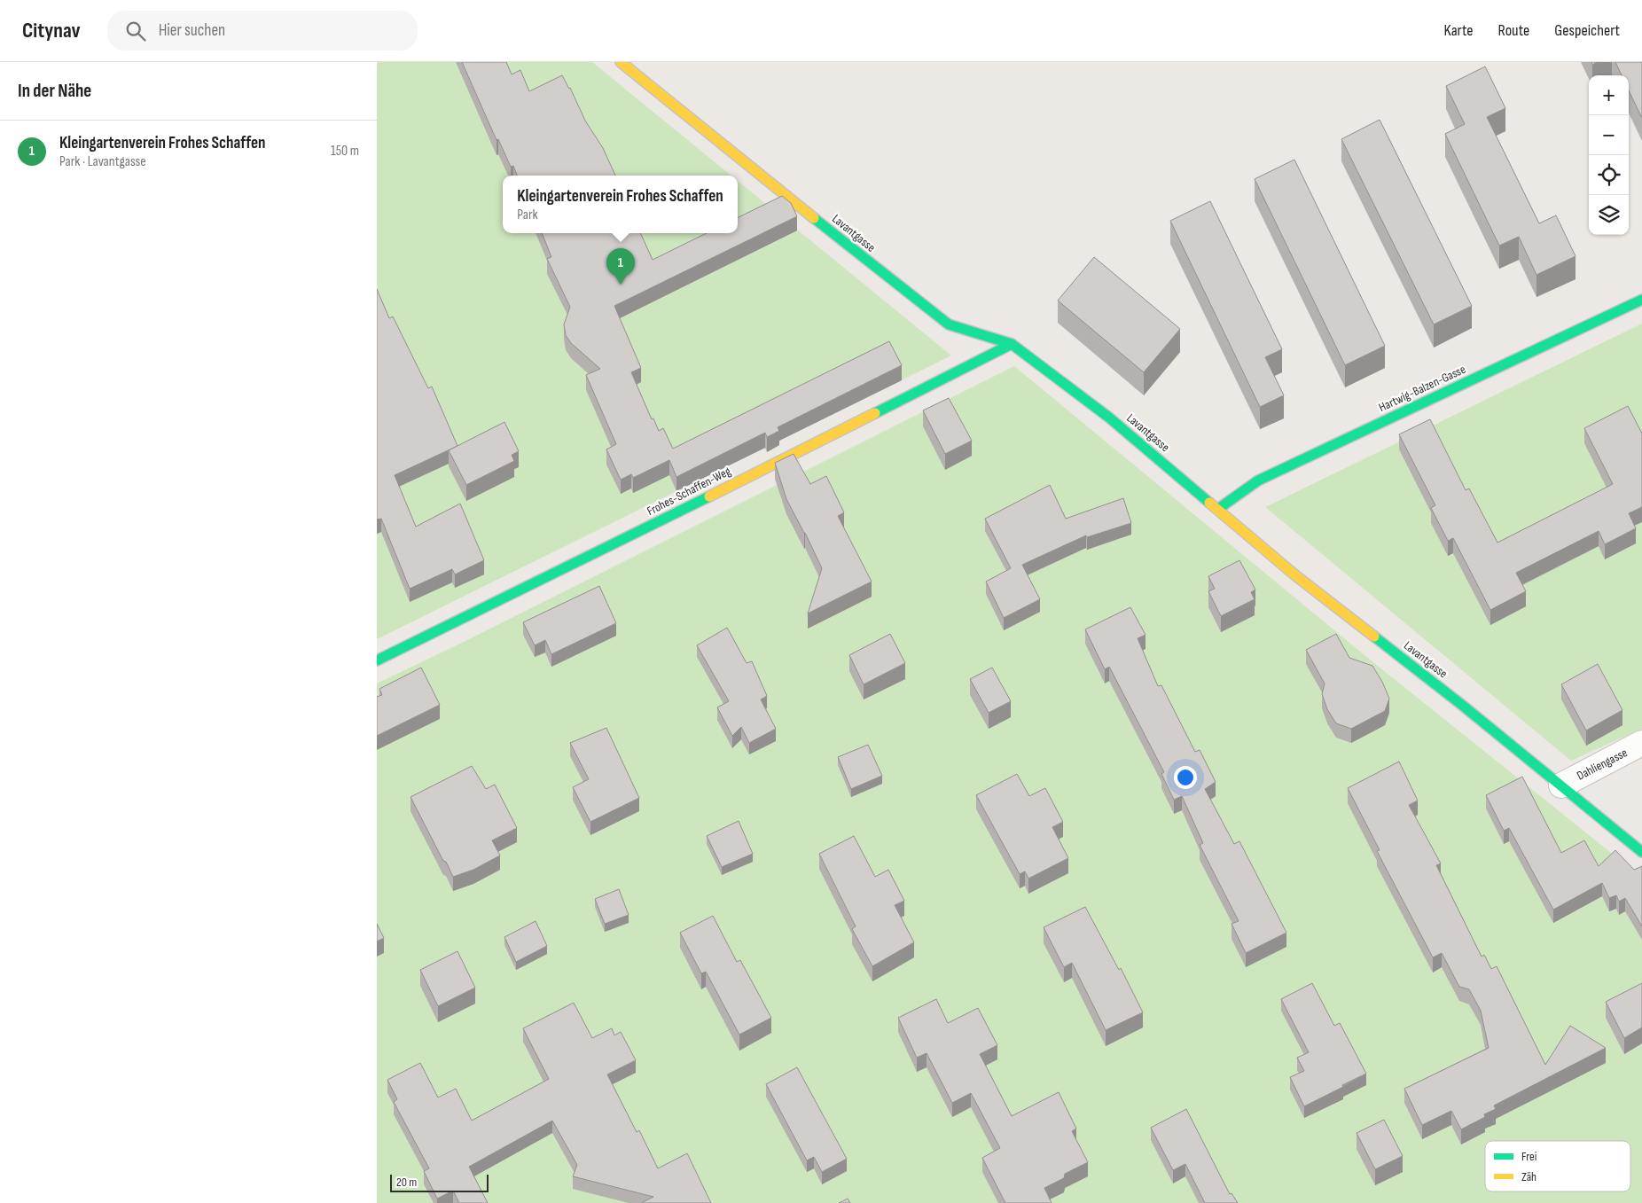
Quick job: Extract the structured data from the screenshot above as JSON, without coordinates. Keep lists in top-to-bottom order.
{
  "streets": {
    "street": [
      "Lavantgasse",
      "Hartwig-Balzen-Gasse",
      "Frohes-Schaffen-Weg",
      "Dahliengasse"
    ]
  },
  "crossings": [
    ["Lavantgasse", "Hartwig-Balzen-Gasse"],
    ["Lavantgasse", "Frohes-Schaffen-Weg"],
    ["Lavantgasse", "Dahliengasse"]
  ],
  "legend": ["Frei", "Zäh"],
  "scale_bar": "20 m",
  "page": {
    "header": "Citynav",
    "search": "Hier suchen",
    "nav": ["Karte", "Route", "Gespeichert"],
    "heading": "In der Nähe",
    "map_buttons": ["+", "−"],
    "list": [
      {
        "mark": "1",
        "name": "Kleingartenverein Frohes Schaffen",
        "note": "Park · Lavantgasse",
        "value": "150 m"
      }
    ],
    "popup": ["Kleingartenverein Frohes Schaffen", "Park"],
    "pins": "1",
    "scale": "20 m"
  }
}
